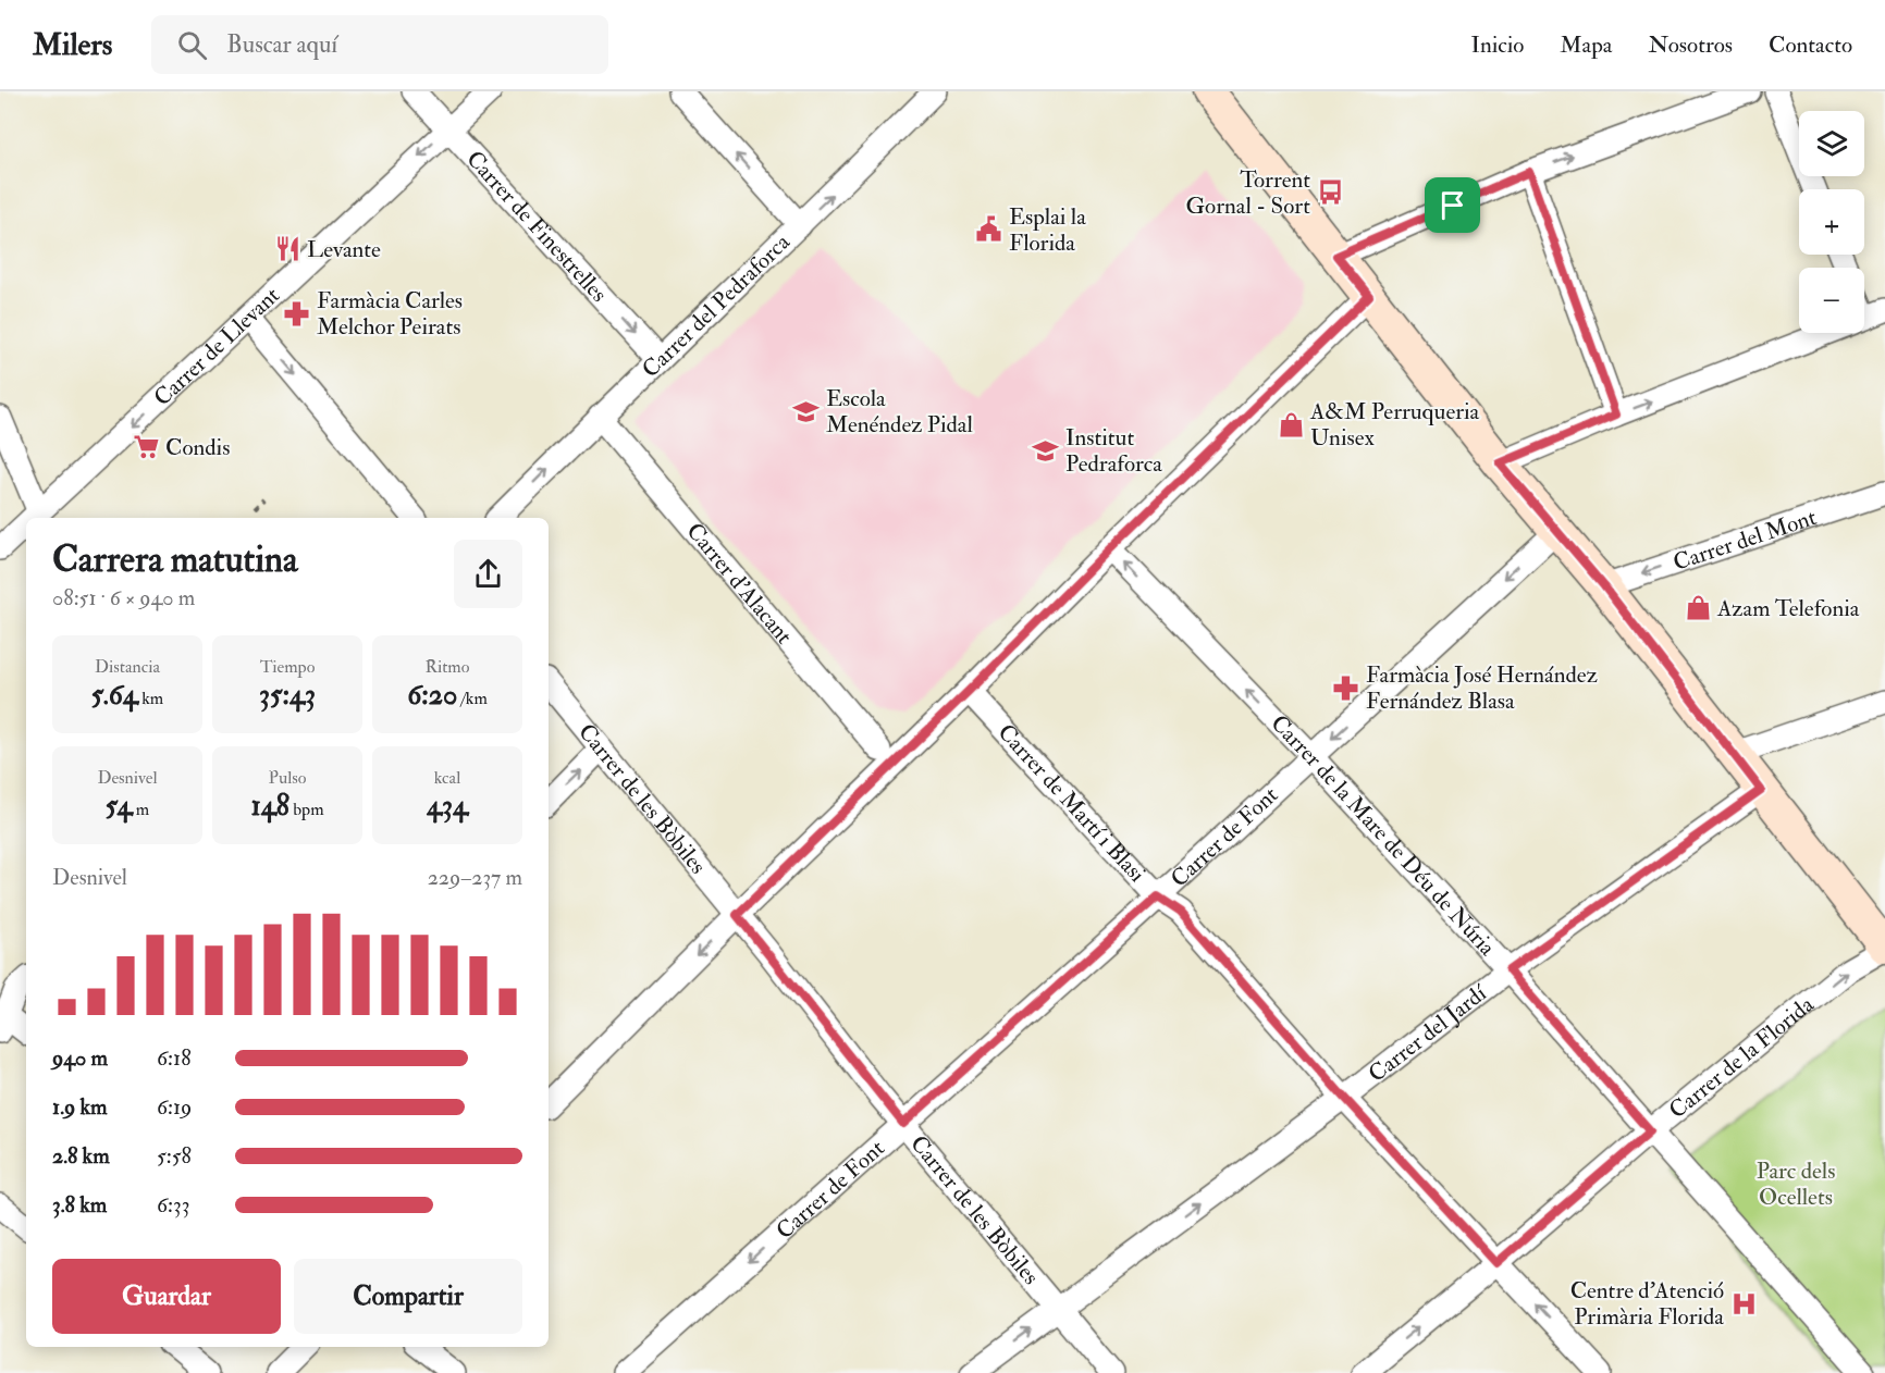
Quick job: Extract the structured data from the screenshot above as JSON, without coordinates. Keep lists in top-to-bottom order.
{
  "streets": {
    "street": [
      "Carrer de Finestrelles",
      "Carrer del Pedraforca",
      "Carrer de Llevant",
      "Carrer del Mont",
      "Carrer d'Alacant",
      "Carrer de les Bòbiles",
      "Carrer de Martí i Blasi",
      "Carrer de Font",
      "Carrer de la Mare de Déu de Núria",
      "Carrer del Jardí",
      "Carrer de la Florida"
    ]
  },
  "crossings": [
    ["Carrer de Finestrelles", "Carrer del Pedraforca"],
    ["Carrer de Finestrelles", "Carrer de Llevant"],
    ["Carrer del Pedraforca", "Carrer d'Alacant"],
    ["Carrer de les Bòbiles", "Carrer de Font"],
    ["Carrer de les Bòbiles", "Carrer del Jardí"],
    ["Carrer de Martí i Blasi", "Carrer de Font"],
    ["Carrer de Martí i Blasi", "Carrer del Jardí"],
    ["Carrer de Martí i Blasi", "Carrer de la Florida"],
    ["Carrer de Font", "Carrer de la Mare de Déu de Núria"],
    ["Carrer de la Mare de Déu de Núria", "Carrer del Jardí"],
    ["Carrer de la Mare de Déu de Núria", "Carrer de la Florida"]
  ],
  "one_way": [
    "Carrer del Pedraforca",
    "Carrer de Llevant",
    "Carrer de Font",
    "Carrer de la Mare de Déu de Núria",
    "Carrer del Jardí",
    "Carrer de la Florida"
  ],
  "parks": ["Parc dels Ocellets"],
  "places": {
    "bus stop": ["Torrent Gornal - Sort"],
    "public building": ["Esplai la Florida"],
    "restaurant": ["Levante"],
    "pharmacy": ["Farmàcia Carles Melchor Peirats", "Farmàcia José Hernández Fernández Blasa"],
    "school or university": ["Escola Menéndez Pidal", "Institut Pedraforca"],
    "shop": ["A&M Perruqueria Unisex", "Azam Telefonia"],
    "supermarket": ["Condis"],
    "hospital": ["Centre d'Atenció Primària Florida"]
  },
  "page": {
    "header": "Milers",
    "search": "Buscar aquí",
    "nav": [
      "Inicio",
      "Mapa",
      "Nosotros",
      "Contacto"
    ],
    "map_buttons": ["+", "−"],
    "heading": ["Carrera matutina", "08:51 · 6 × 940 m"],
    "stats": [
      ["Distancia", "5.64 km"],
      ["Tiempo", "35:43"],
      ["Ritmo", "6:20 /km"],
      ["Desnivel", "54 m"],
      ["Pulso", "148 bpm"],
      ["kcal", "434"]
    ],
    "chart": ["Desnivel", "229–237 m"],
    "list": [
      {
        "name": "940 m",
        "note": "6:18"
      },
      {
        "name": "1.9 km",
        "note": "6:19"
      },
      {
        "name": "2.8 km",
        "note": "5:58"
      },
      {
        "name": "3.8 km",
        "note": "6:33"
      }
    ],
    "buttons": ["Guardar", "Compartir"]
  }
}
